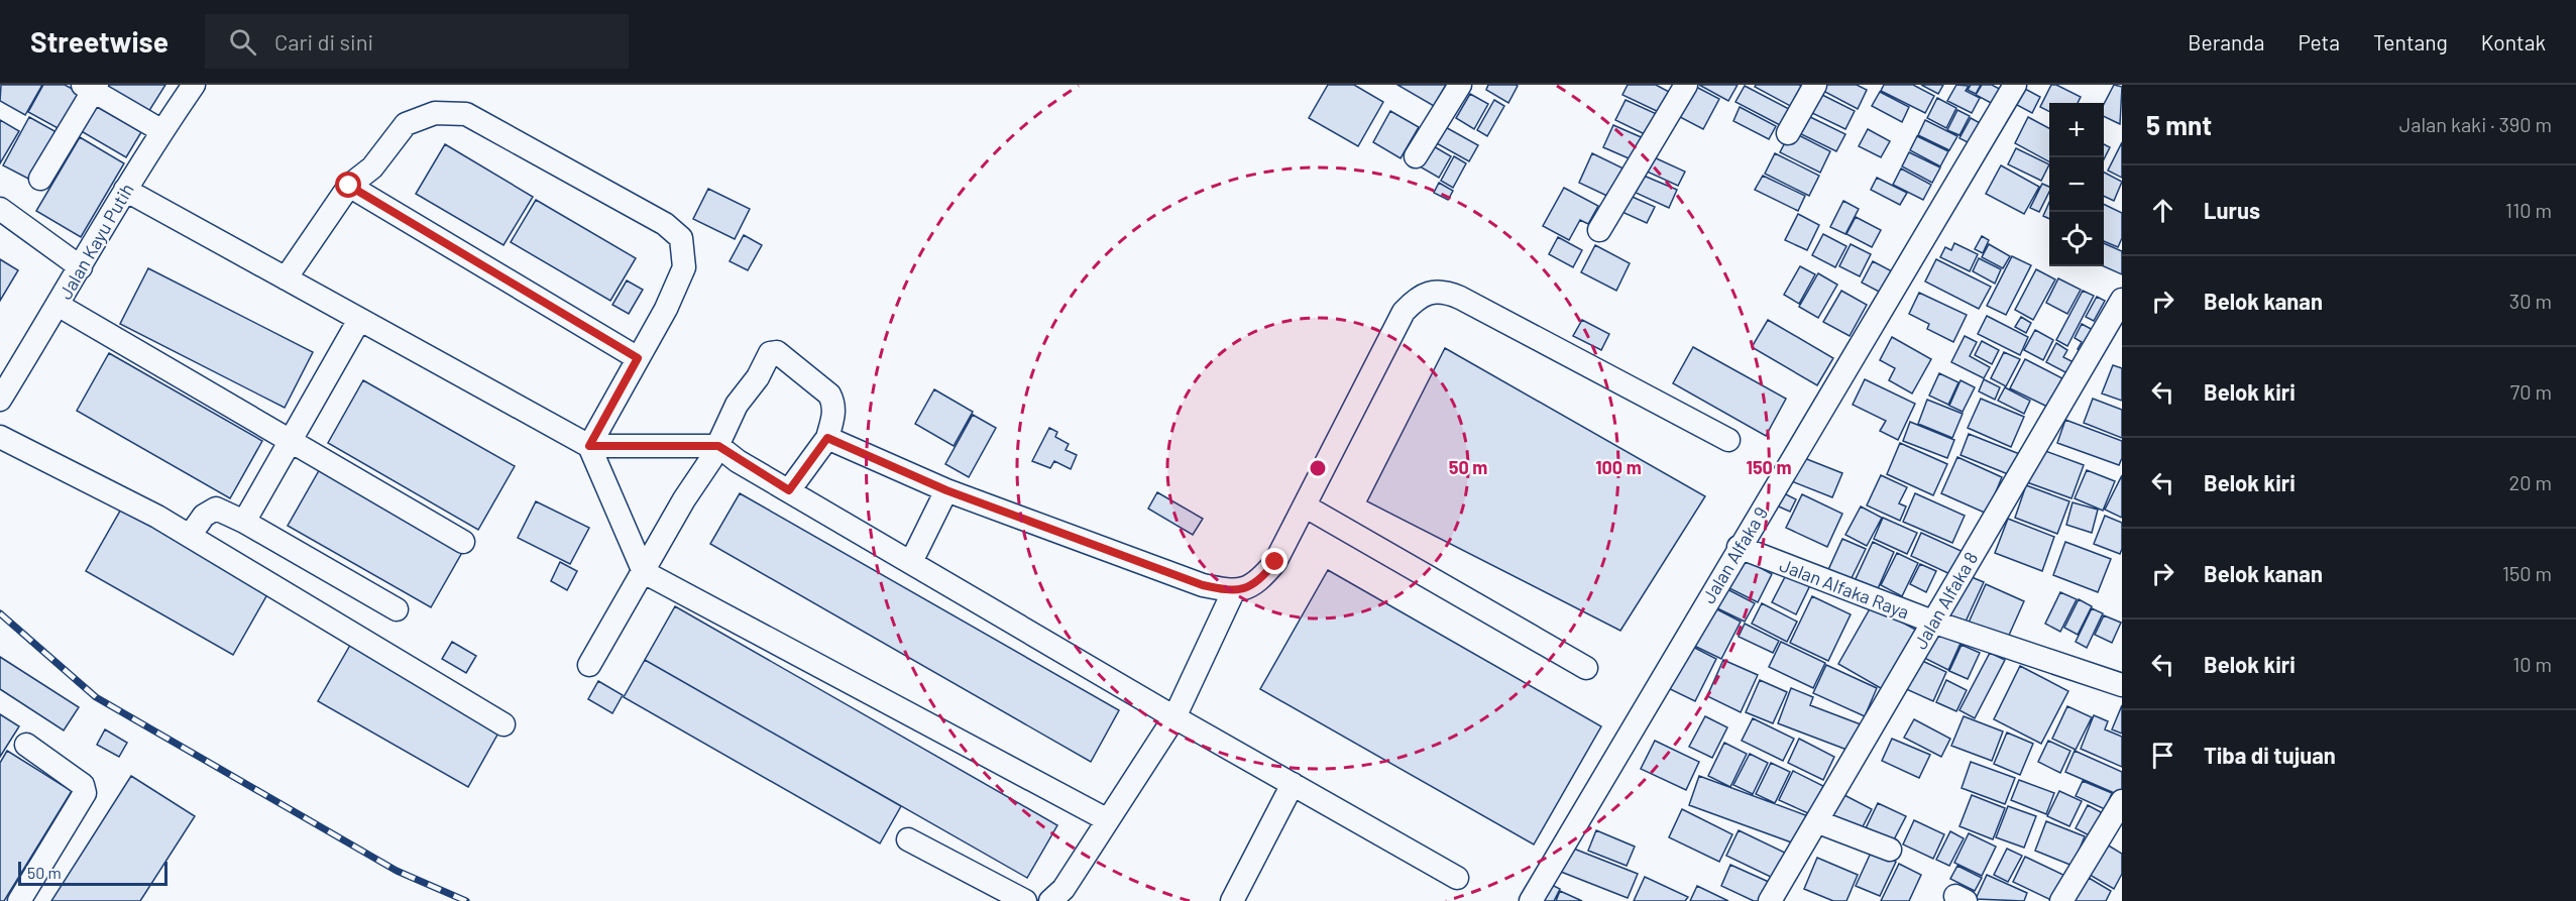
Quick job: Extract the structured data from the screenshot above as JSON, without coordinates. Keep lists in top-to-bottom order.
{
  "streets": {
    "street": [
      "Jalan Kayu Putih",
      "Jalan Alfaka 9",
      "Jalan Alfaka Raya",
      "Jalan Alfaka 8"
    ]
  },
  "crossings": [
    ["Jalan Alfaka 9", "Jalan Alfaka Raya"],
    ["Jalan Alfaka Raya", "Jalan Alfaka 8"]
  ],
  "scale_bar": "50 m",
  "page": {
    "header": "Streetwise",
    "search": "Cari di sini",
    "nav": [
      "Beranda",
      "Peta",
      "Tentang",
      "Kontak"
    ],
    "heading": ["5 mnt", "Jalan kaki · 390 m"],
    "map_buttons": ["+", "−"],
    "list": [
      ["Lurus", "110 m"],
      ["Belok kanan", "30 m"],
      ["Belok kiri", "70 m"],
      ["Belok kiri", "20 m"],
      ["Belok kanan", "150 m"],
      ["Belok kiri", "10 m"],
      "Tiba di tujuan"
    ],
    "scale": "50 m"
  },
  "rings": ["50 m", "100 m", "150 m"]
}
